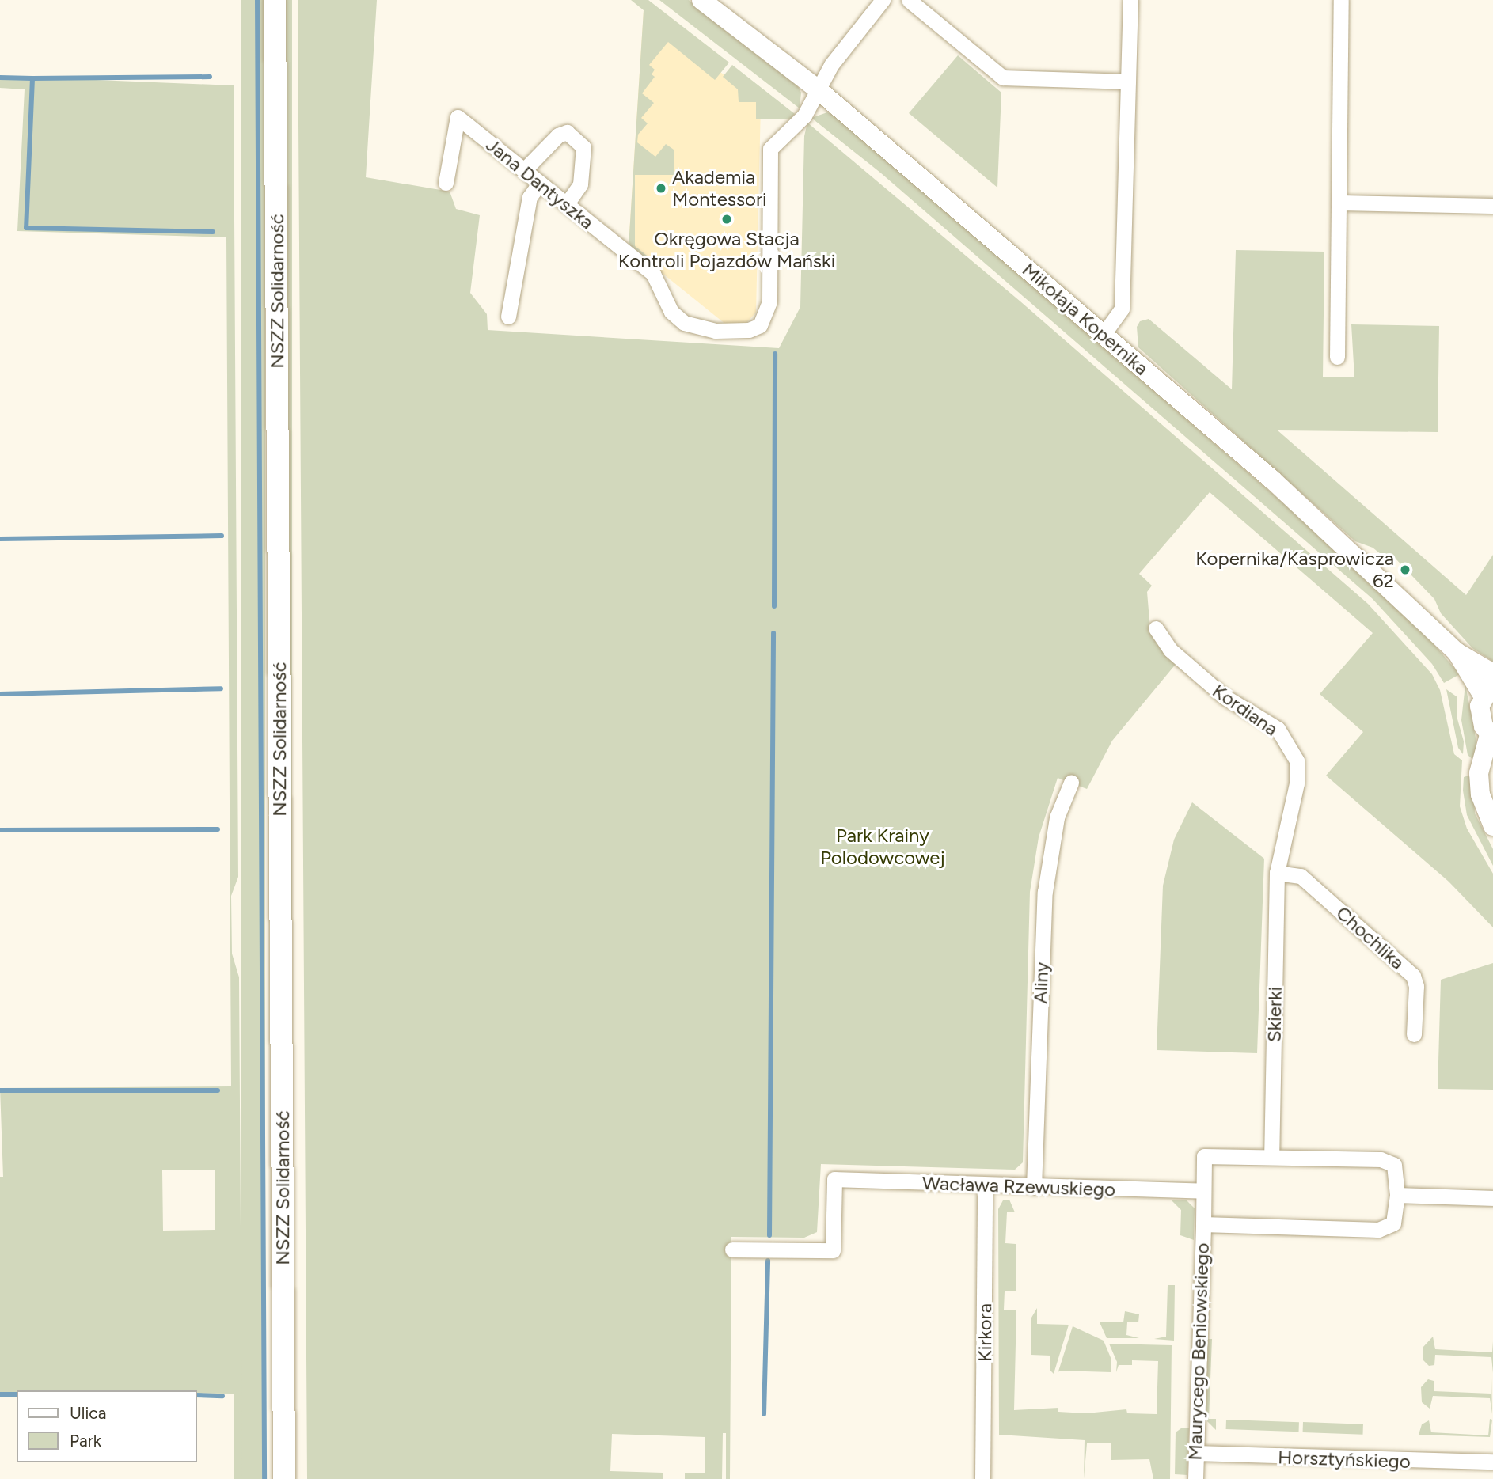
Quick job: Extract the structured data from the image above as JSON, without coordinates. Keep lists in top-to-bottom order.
{
  "streets": {
    "main road": ["NSZZ Solidarność"],
    "street": [
      "Jana Dantyszka",
      "Mikołaja Kopernika",
      "Kordiana",
      "Chochlika",
      "Aliny",
      "Skierki",
      "Wacława Rzewuskiego",
      "Kirkora",
      "Maurycego Beniowskiego",
      "Horsztyńskiego"
    ]
  },
  "crossings": [
    ["Jana Dantyszka", "Mikołaja Kopernika"],
    ["Kordiana", "Chochlika"],
    ["Kordiana", "Skierki"],
    ["Chochlika", "Skierki"],
    ["Aliny", "Wacława Rzewuskiego"],
    ["Wacława Rzewuskiego", "Kirkora"],
    ["Maurycego Beniowskiego", "Horsztyńskiego"]
  ],
  "parks": ["Park Krainy Polodowcowej"],
  "places": ["Akademia Montessori", "Okręgowa Stacja Kontroli Pojazdów Mański", "Kopernika/Kasprowicza 62"],
  "legend": ["Ulica", "Park"]
}
